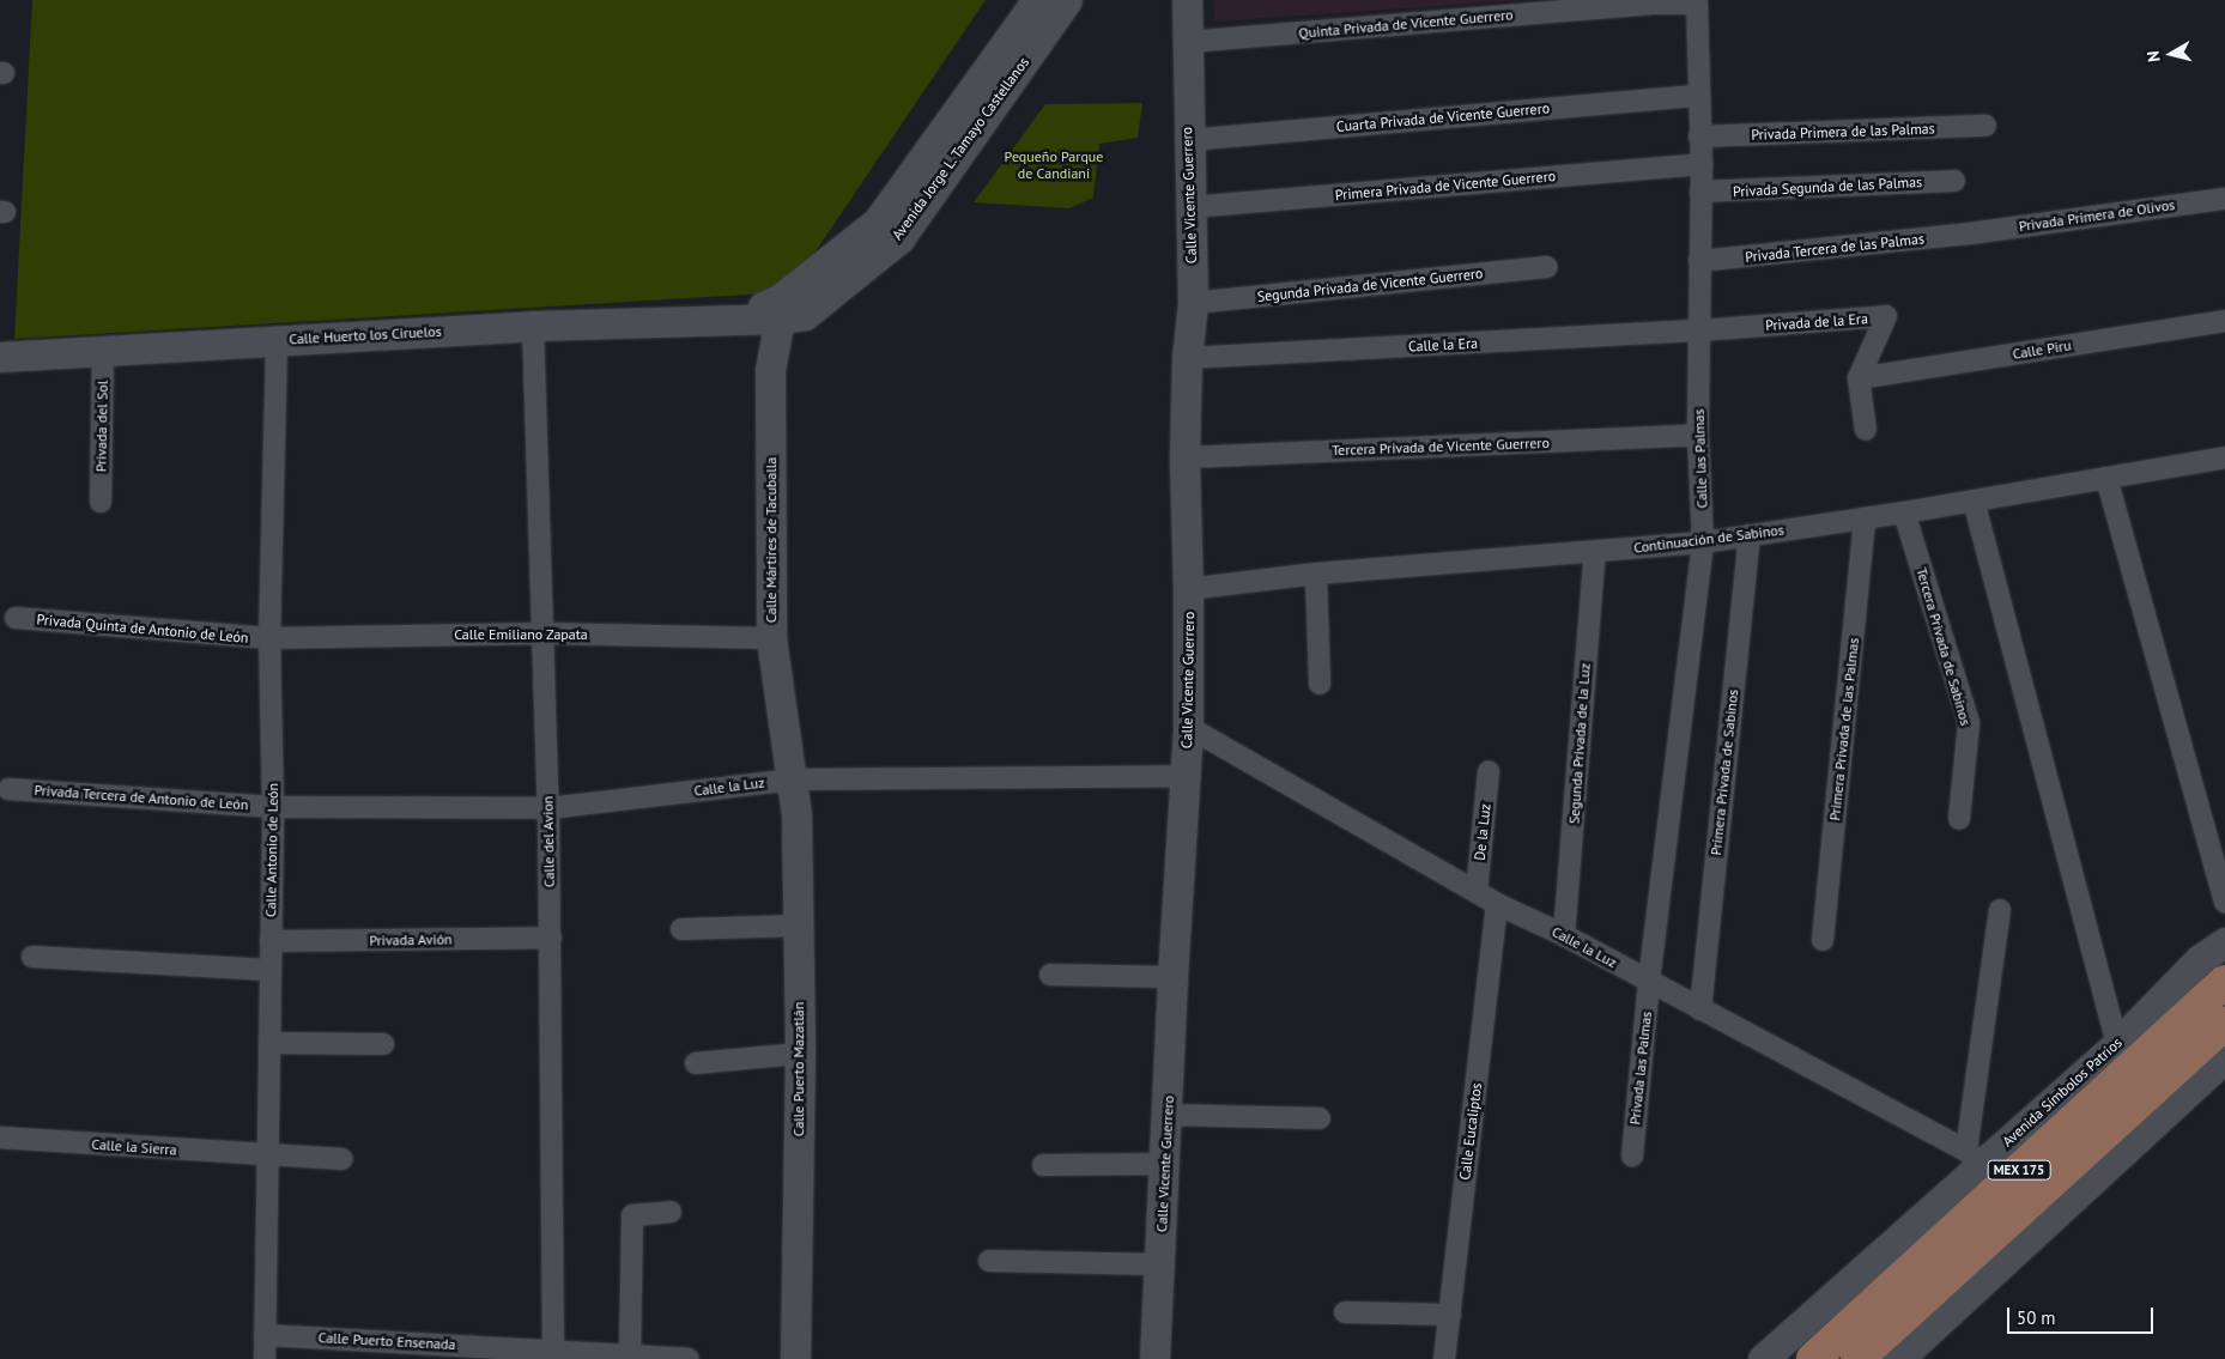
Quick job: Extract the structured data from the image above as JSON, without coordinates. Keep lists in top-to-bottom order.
{
  "streets": {
    "main road": ["Avenida Símbolos Patrios", "MEX 175"],
    "street": [
      "Quinta Privada de Vicente Guerrero",
      "Cuarta Privada de Vicente Guerrero",
      "Privada Primera de las Palmas",
      "Avenida Jorge L. Tamayo Castellanos",
      "Primera Privada de Vicente Guerrero",
      "Privada Segunda de las Palmas",
      "Calle Vicente Guerrero",
      "Privada Primera de Olivos",
      "Privada Tercera de las Palmas",
      "Segunda Privada de Vicente Guerrero",
      "Privada de la Era",
      "Calle Huerto los Ciruelos",
      "Calle la Era",
      "Calle Piru",
      "Privada del Sol",
      "Tercera Privada de Vicente Guerrero",
      "Calle las Palmas",
      "Continuación de Sabinos",
      "Calle Mártires de Tacuballa",
      "Privada Quinta de Antonio de León",
      "Calle Emiliano Zapata",
      "Tercera Privada de Sabinos",
      "Primera Privada de las Palmas",
      "Segunda Privada de la Luz",
      "Primera Privada de Sabinos",
      "Calle la Luz",
      "Privada Tercera de Antonio de León",
      "De la Luz",
      "Calle del Avion",
      "Calle Antonio de León",
      "Privada Avión",
      "Privada las Palmas",
      "Calle Puerto Mazatlán",
      "Calle Eucaliptos",
      "Calle la Sierra",
      "Calle Puerto Ensenada"
    ]
  },
  "crossings": [
    ["Quinta Privada de Vicente Guerrero", "Calle Vicente Guerrero"],
    ["Quinta Privada de Vicente Guerrero", "Calle las Palmas"],
    ["Cuarta Privada de Vicente Guerrero", "Calle Vicente Guerrero"],
    ["Cuarta Privada de Vicente Guerrero", "Calle las Palmas"],
    ["Privada Primera de las Palmas", "Calle las Palmas"],
    ["Avenida Jorge L. Tamayo Castellanos", "Calle Huerto los Ciruelos"],
    ["Avenida Jorge L. Tamayo Castellanos", "Calle Mártires de Tacuballa"],
    ["Primera Privada de Vicente Guerrero", "Calle Vicente Guerrero"],
    ["Primera Privada de Vicente Guerrero", "Calle las Palmas"],
    ["Privada Segunda de las Palmas", "Calle las Palmas"],
    ["Calle Vicente Guerrero", "Segunda Privada de Vicente Guerrero"],
    ["Calle Vicente Guerrero", "Calle la Era"],
    ["Calle Vicente Guerrero", "Tercera Privada de Vicente Guerrero"],
    ["Calle Vicente Guerrero", "Continuación de Sabinos"],
    ["Calle Vicente Guerrero", "Calle la Luz"],
    ["Privada Primera de Olivos", "Privada Tercera de las Palmas"],
    ["Privada Tercera de las Palmas", "Calle las Palmas"],
    ["Privada de la Era", "Calle la Era"],
    ["Privada de la Era", "Calle Piru"],
    ["Privada de la Era", "Calle las Palmas"],
    ["Calle Huerto los Ciruelos", "Privada del Sol"],
    ["Calle Huerto los Ciruelos", "Calle Mártires de Tacuballa"],
    ["Calle Huerto los Ciruelos", "Calle del Avion"],
    ["Calle Huerto los Ciruelos", "Calle Antonio de León"],
    ["Calle la Era", "Calle las Palmas"],
    ["Tercera Privada de Vicente Guerrero", "Calle las Palmas"],
    ["Calle las Palmas", "Continuación de Sabinos"],
    ["Calle las Palmas", "Calle la Luz"],
    ["Calle las Palmas", "Privada las Palmas"],
    ["Continuación de Sabinos", "Tercera Privada de Sabinos"],
    ["Continuación de Sabinos", "Primera Privada de las Palmas"],
    ["Continuación de Sabinos", "Segunda Privada de la Luz"],
    ["Continuación de Sabinos", "Primera Privada de Sabinos"],
    ["Calle Mártires de Tacuballa", "Calle Emiliano Zapata"],
    ["Calle Mártires de Tacuballa", "Calle la Luz"],
    ["Calle Mártires de Tacuballa", "Calle Puerto Mazatlán"],
    ["Privada Quinta de Antonio de León", "Calle Emiliano Zapata"],
    ["Privada Quinta de Antonio de León", "Calle Antonio de León"],
    ["Calle Emiliano Zapata", "Calle del Avion"],
    ["Calle Emiliano Zapata", "Calle Antonio de León"],
    ["Segunda Privada de la Luz", "Calle la Luz"],
    ["Primera Privada de Sabinos", "Calle la Luz"],
    ["Calle la Luz", "Privada Tercera de Antonio de León"],
    ["Calle la Luz", "De la Luz"],
    ["Calle la Luz", "Calle del Avion"],
    ["Calle la Luz", "Calle Antonio de León"],
    ["Calle la Luz", "Privada las Palmas"],
    ["Calle la Luz", "Calle Puerto Mazatlán"],
    ["Calle la Luz", "Avenida Símbolos Patrios"],
    ["Calle la Luz", "Calle Eucaliptos"],
    ["Privada Tercera de Antonio de León", "Calle Antonio de León"],
    ["Calle del Avion", "Privada Avión"],
    ["Calle del Avion", "Calle Puerto Ensenada"],
    ["Calle Antonio de León", "Privada Avión"],
    ["Calle Antonio de León", "Calle la Sierra"],
    ["Calle Antonio de León", "Calle Puerto Ensenada"]
  ],
  "parks": ["Pequeño Parque de Candiani"],
  "scale_bar": "50 m",
  "north": "left"
}
